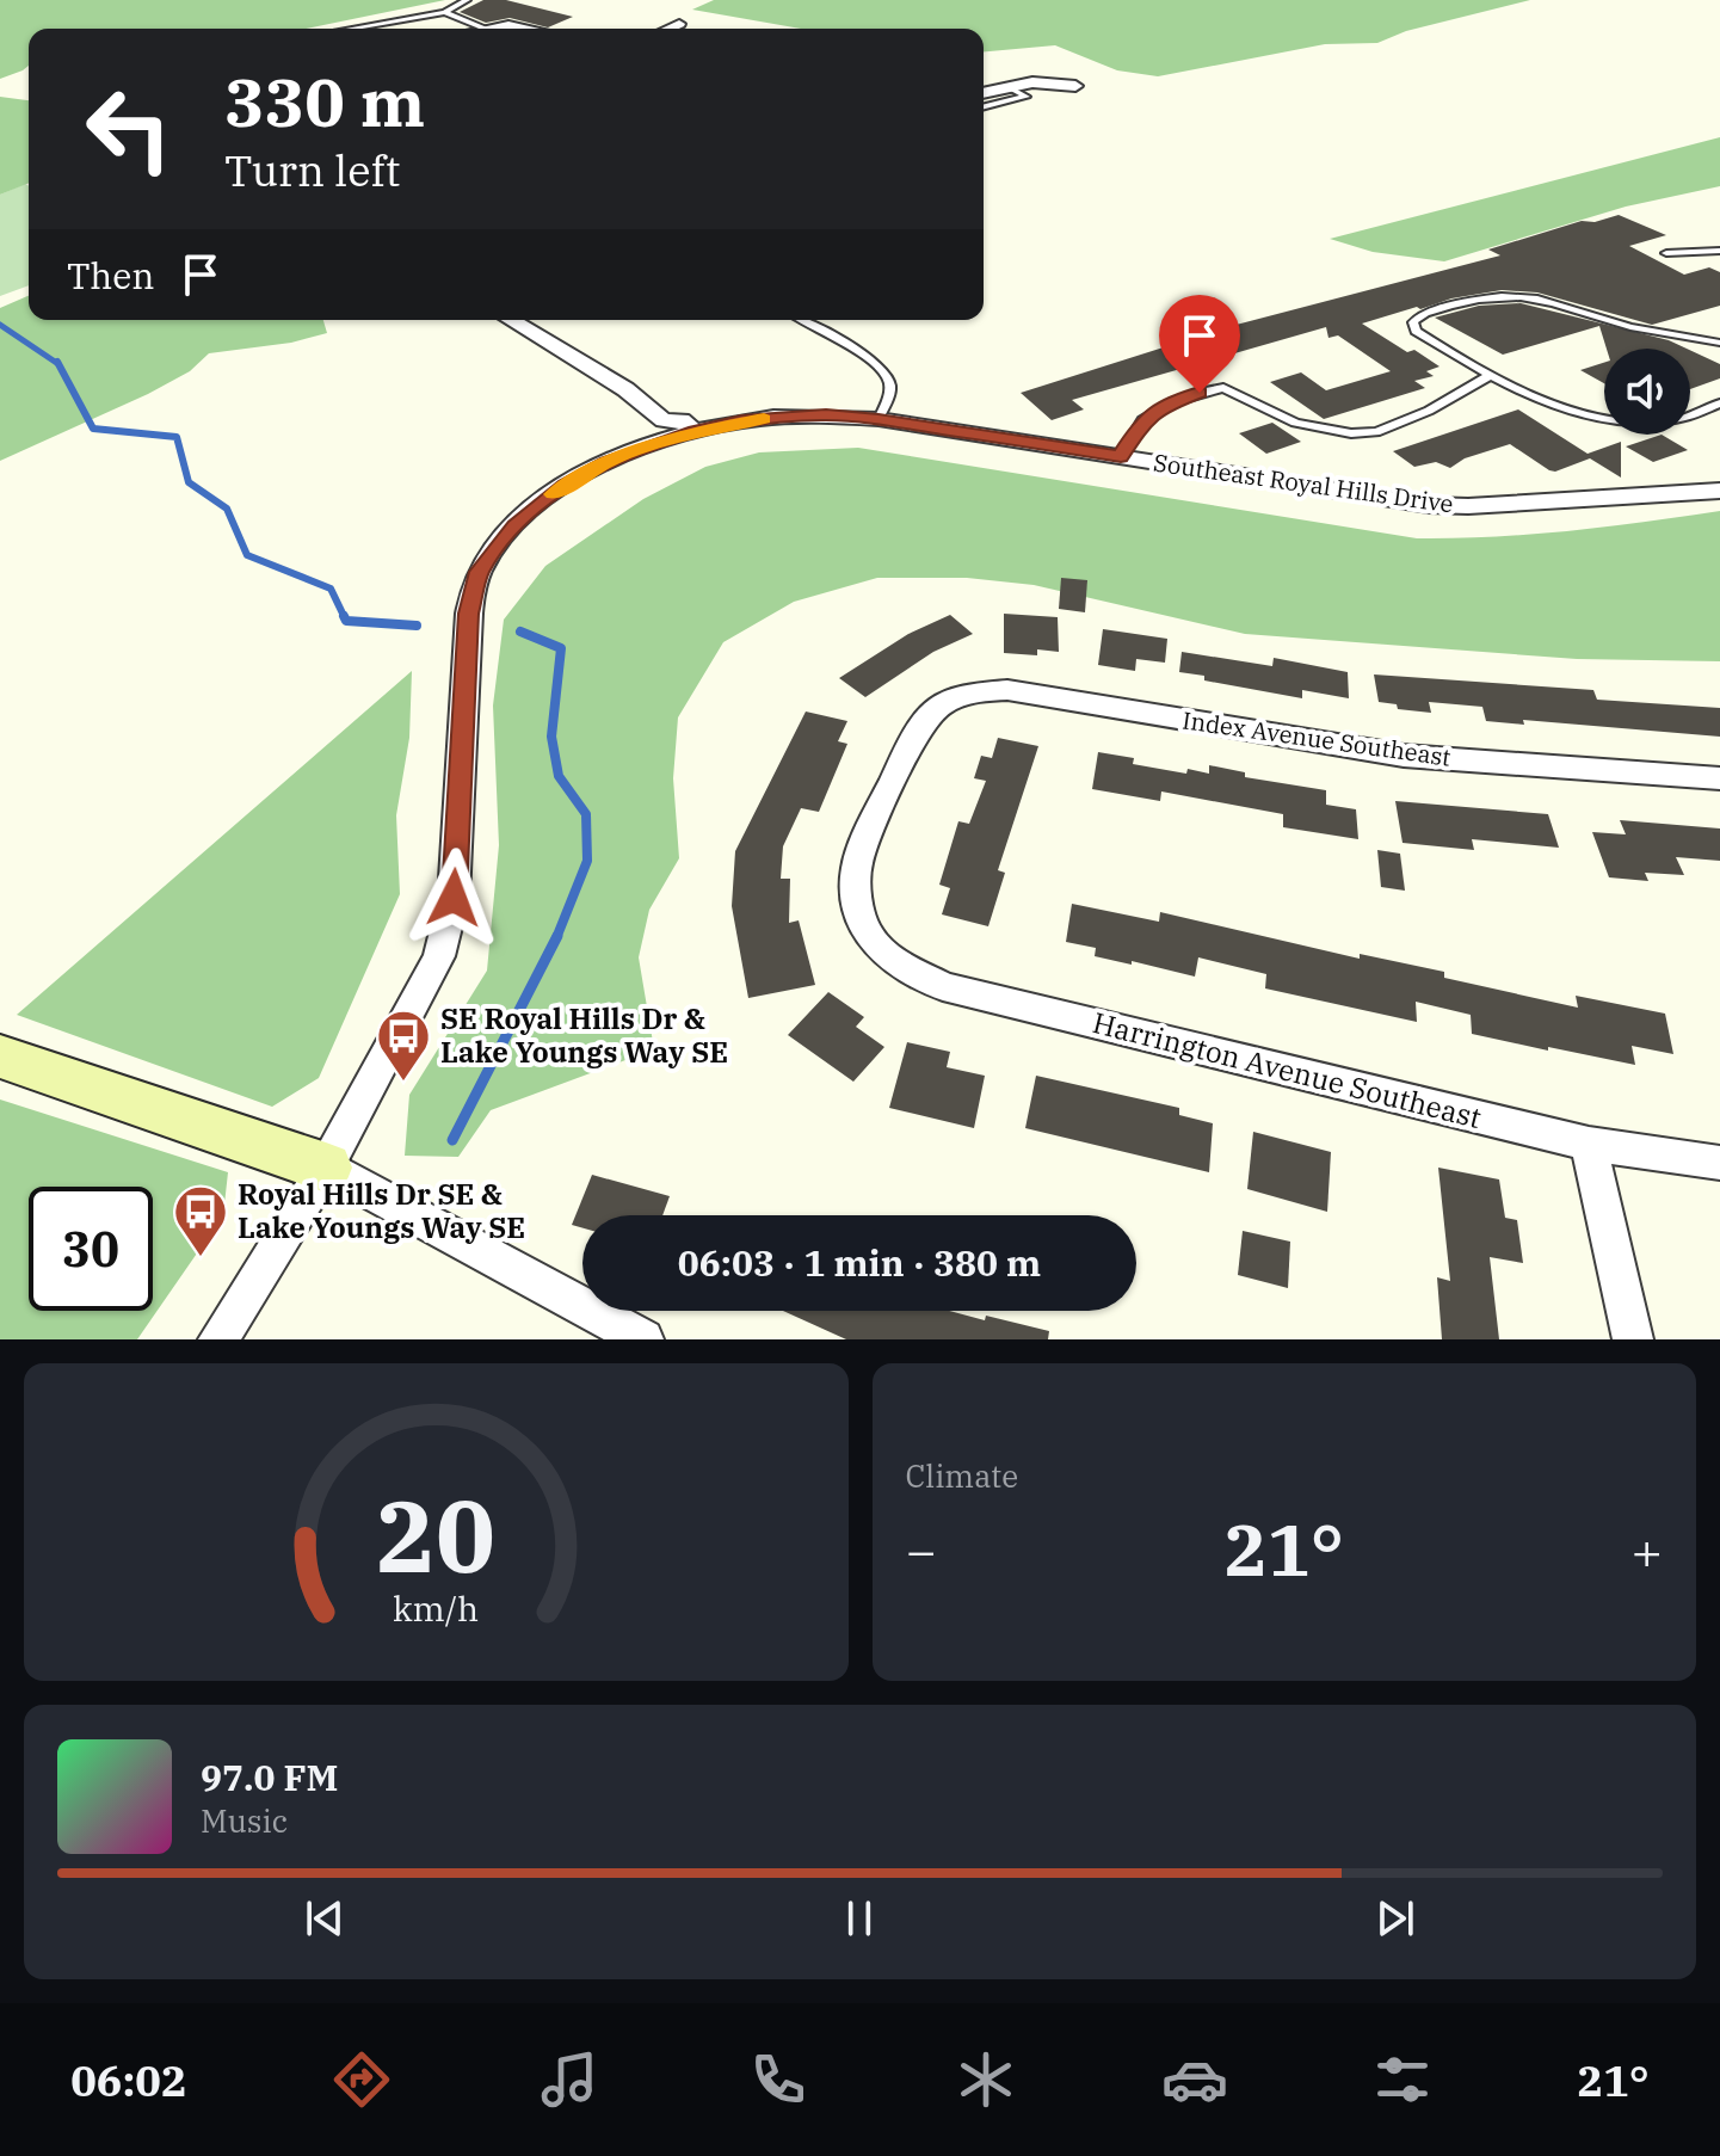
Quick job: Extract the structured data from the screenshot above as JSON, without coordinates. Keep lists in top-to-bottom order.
{
  "streets": {
    "street": ["Southeast Royal Hills Drive", "Index Avenue Southeast", "Harrington Avenue Southeast"]
  },
  "crossings": [
    ["Index Avenue Southeast", "Harrington Avenue Southeast"]
  ],
  "places": {
    "bus stop": ["SE Royal Hills Dr & Lake Youngs Way SE", "Royal Hills Dr SE & Lake Youngs Way SE"]
  },
  "page": {
    "turn": ["330 m", "Turn left"],
    "then": "Then",
    "limit": "30",
    "trip": "06:03 · 1 min · 380 m",
    "tile": "Climate",
    "heat": ["−", "21°", "+"],
    "song": ["97.0 FM", "Music"],
    "tabs": ["06:02", "21°"],
    "gauge": ["20", "km/h"]
  }
}
